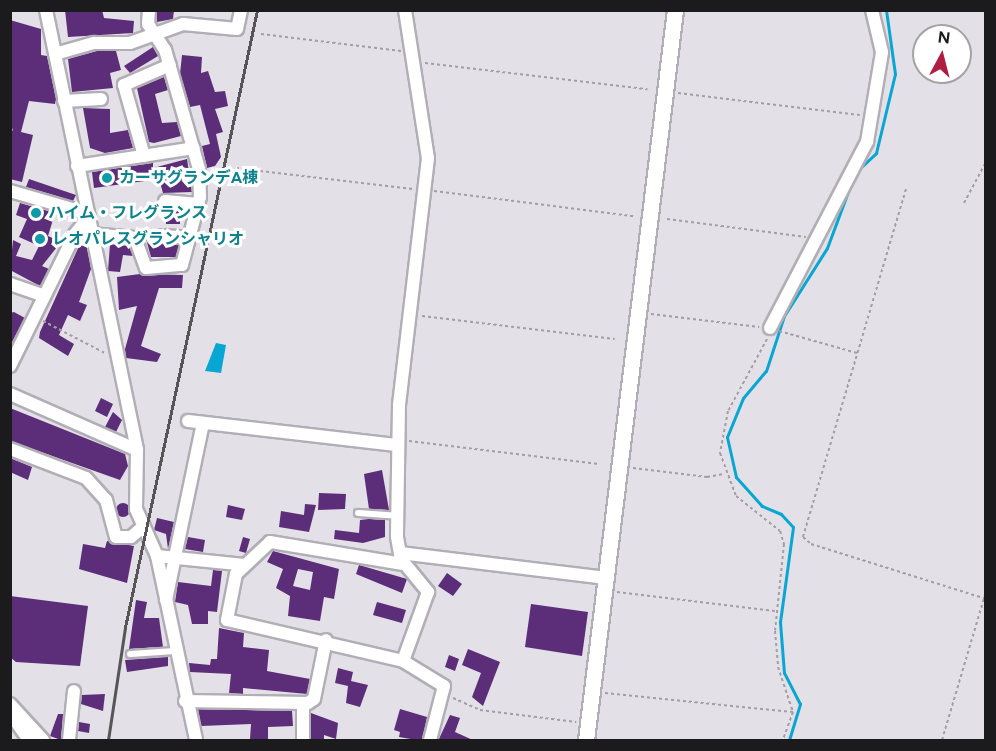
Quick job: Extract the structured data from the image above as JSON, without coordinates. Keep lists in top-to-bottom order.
{
  "places": ["カーサグランデA棟", "ハイム・フレグランス", "レオパレスグランシャリオ"],
  "north": "top"
}
